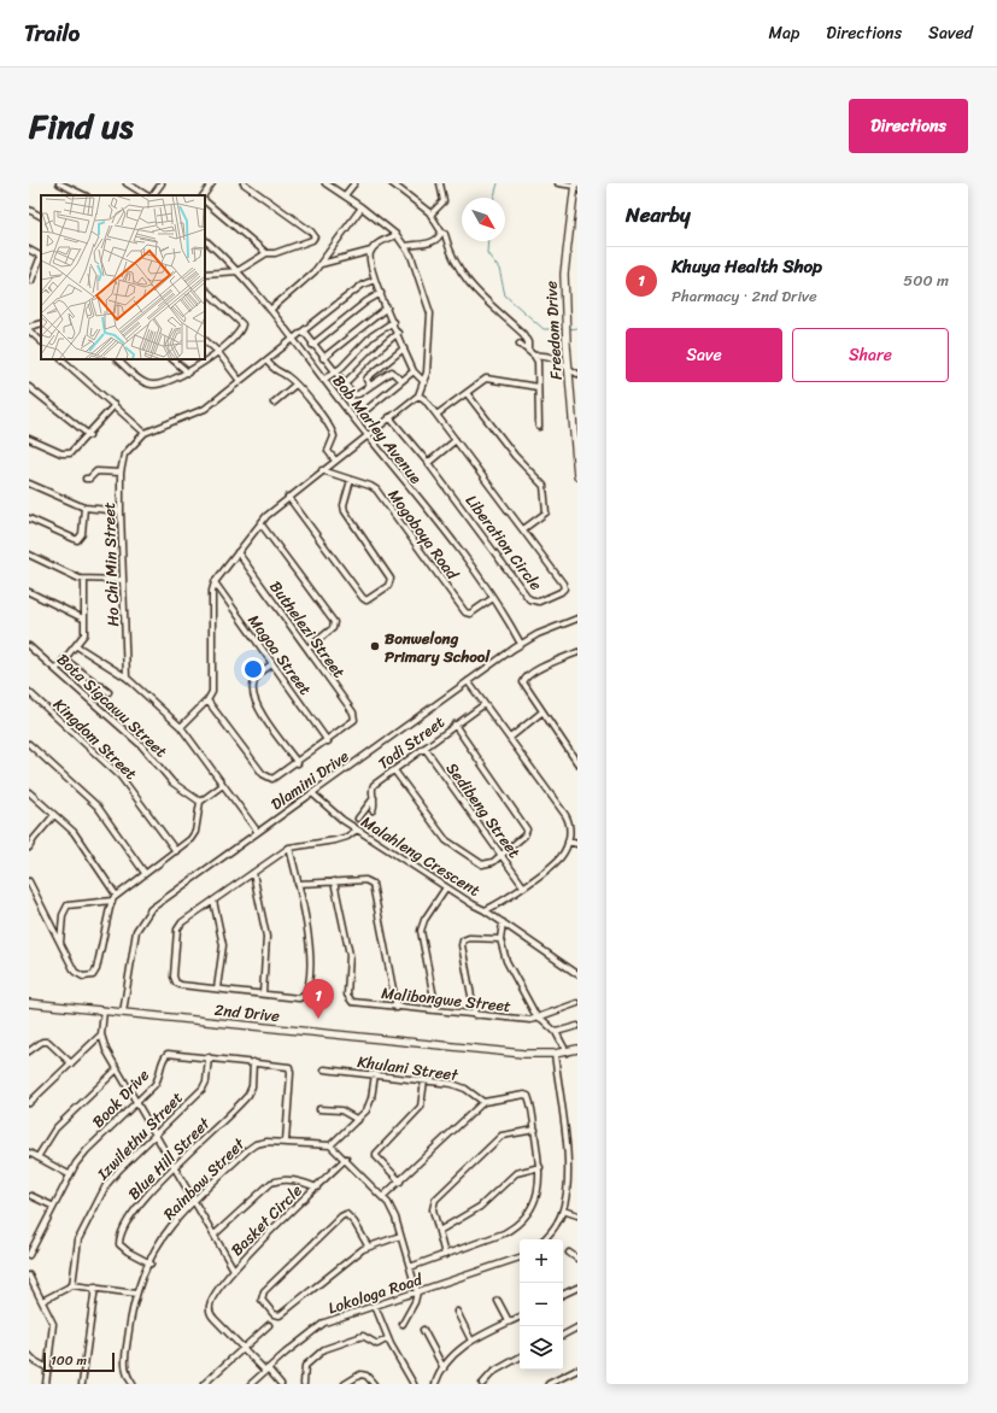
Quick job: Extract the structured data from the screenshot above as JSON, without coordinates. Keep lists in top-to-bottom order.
{
  "streets": {
    "street": [
      "Freedom Drive",
      "Bob Marley Avenue",
      "Mogoboya Road",
      "Liberation Circle",
      "Ho Chi Min Street",
      "Buthelezi Street",
      "Magoa Street",
      "Bota Sigcawu Street",
      "Kingdom Street",
      "Todi Street",
      "Dlamini Drive",
      "Sedibeng Street",
      "Malahleng Crescent",
      "Malibongwe Street",
      "2nd Drive",
      "Khulani Street",
      "Book Drive",
      "Izwilethu Street",
      "Blue Hill Street",
      "Rainbow Street",
      "Basket Circle",
      "Lokologa Road"
    ]
  },
  "crossings": [
    ["Bob Marley Avenue", "Mogoboya Road"],
    ["Bob Marley Avenue", "Ho Chi Min Street"],
    ["Bob Marley Avenue", "Dlamini Drive"],
    ["Buthelezi Street", "Magoa Street"],
    ["Todi Street", "Sedibeng Street"],
    ["Dlamini Drive", "Malahleng Crescent"],
    ["Dlamini Drive", "2nd Drive"],
    ["Sedibeng Street", "Malahleng Crescent"],
    ["Book Drive", "Izwilethu Street"],
    ["Book Drive", "Blue Hill Street"],
    ["Book Drive", "Rainbow Street"],
    ["Blue Hill Street", "Rainbow Street"],
    ["Basket Circle", "Lokologa Road"]
  ],
  "places": ["Bonwelong Primary School"],
  "scale_bar": "100 m",
  "north": "bottom right",
  "page": {
    "header": "Trailo",
    "nav": ["Map", "Directions", "Saved"],
    "title": "Find us",
    "buttons": [
      "Directions",
      ["Save", "Share"]
    ],
    "heading": "Nearby",
    "list": [
      {
        "mark": "1",
        "name": "Khuya Health Shop",
        "note": "Pharmacy · 2nd Drive",
        "value": "500 m"
      }
    ],
    "pins": "1",
    "map_buttons": ["+", "−"],
    "scale": "100 m"
  }
}
